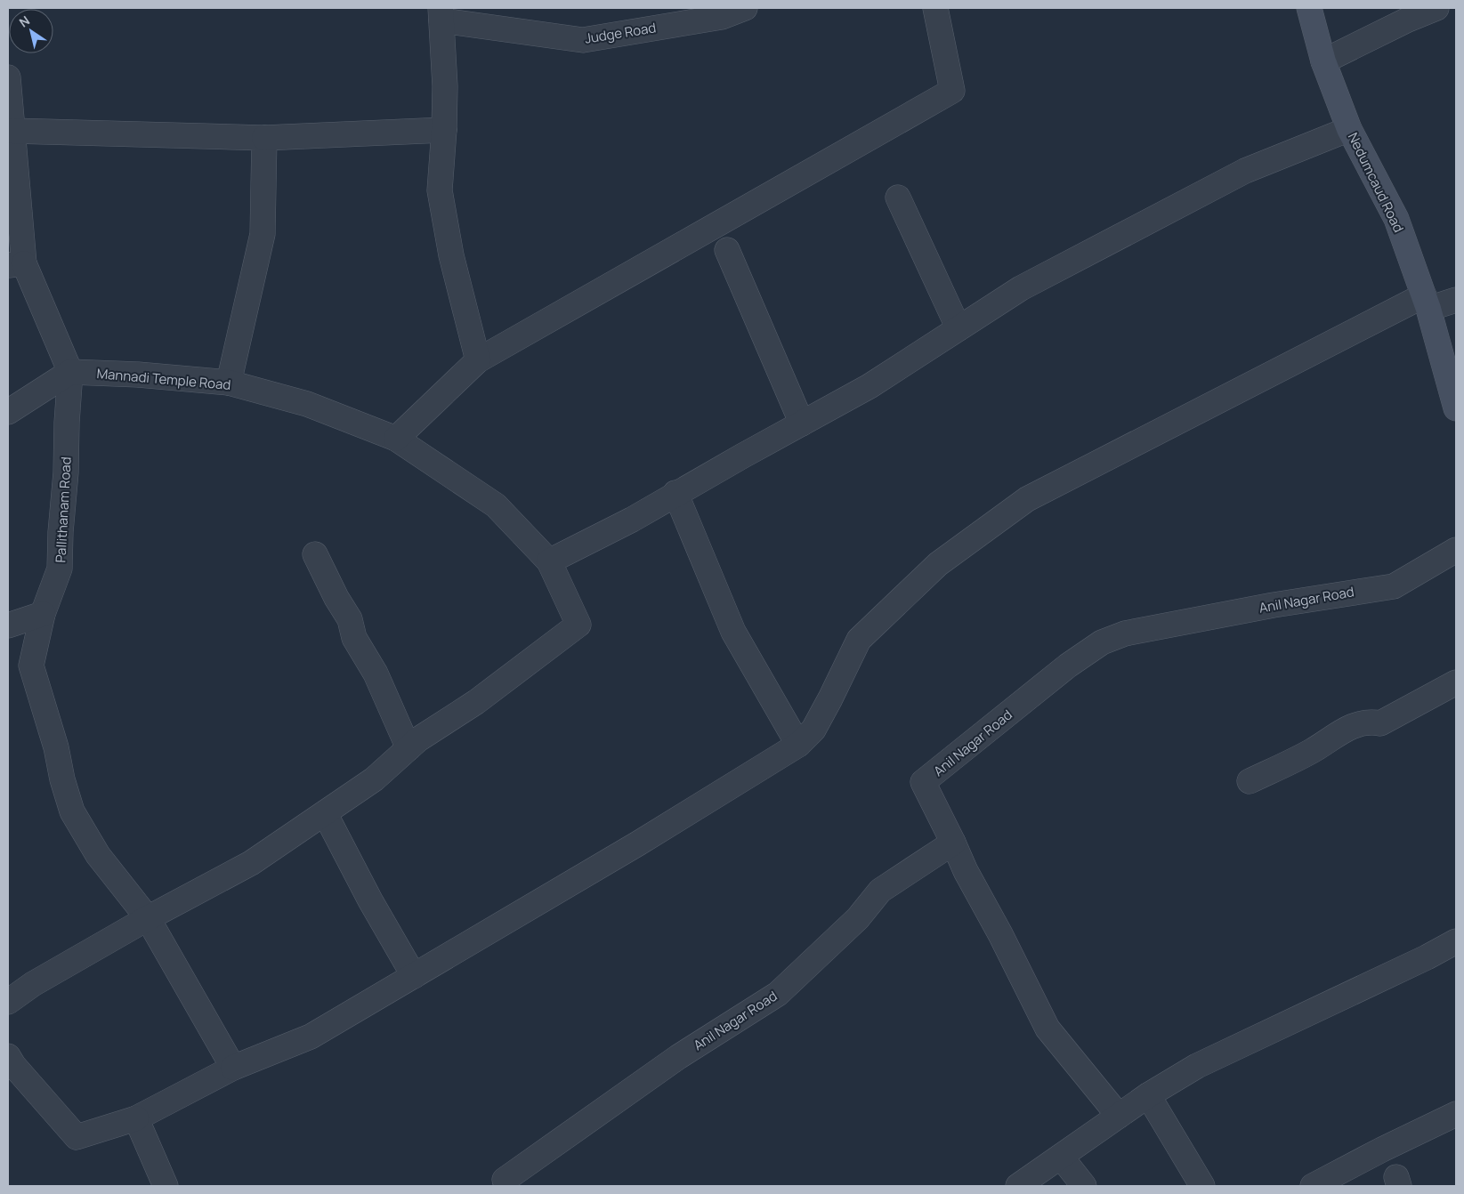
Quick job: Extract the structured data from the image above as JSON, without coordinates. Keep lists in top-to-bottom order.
{
  "streets": {
    "main road": ["Nedumcaud Road"],
    "street": [
      "Judge Road",
      "Mannadi Temple Road",
      "Pallithanam Road",
      "Anil Nagar Road"
    ]
  },
  "crossings": [
    ["Mannadi Temple Road", "Pallithanam Road"]
  ],
  "north": "top left"
}
